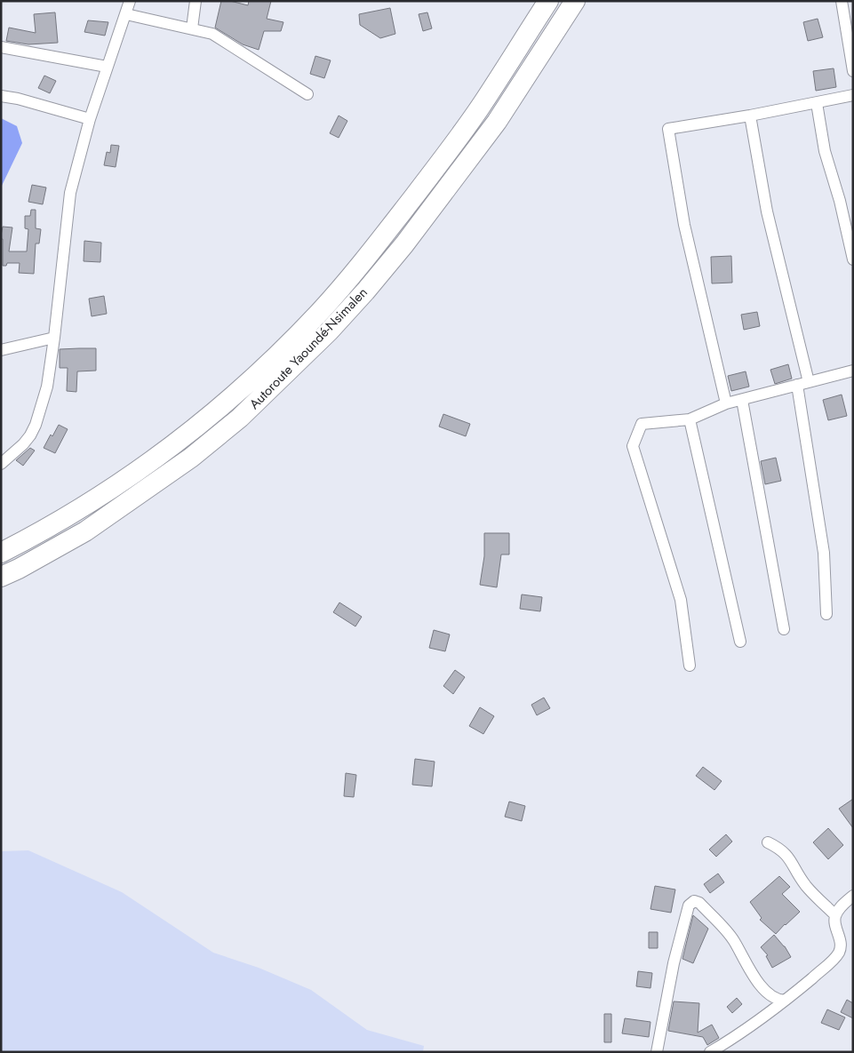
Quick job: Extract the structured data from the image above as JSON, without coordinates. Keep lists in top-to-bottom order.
{
  "streets": {
    "highway": ["Autoroute Yaoundé-Nsimalen"]
  }
}
